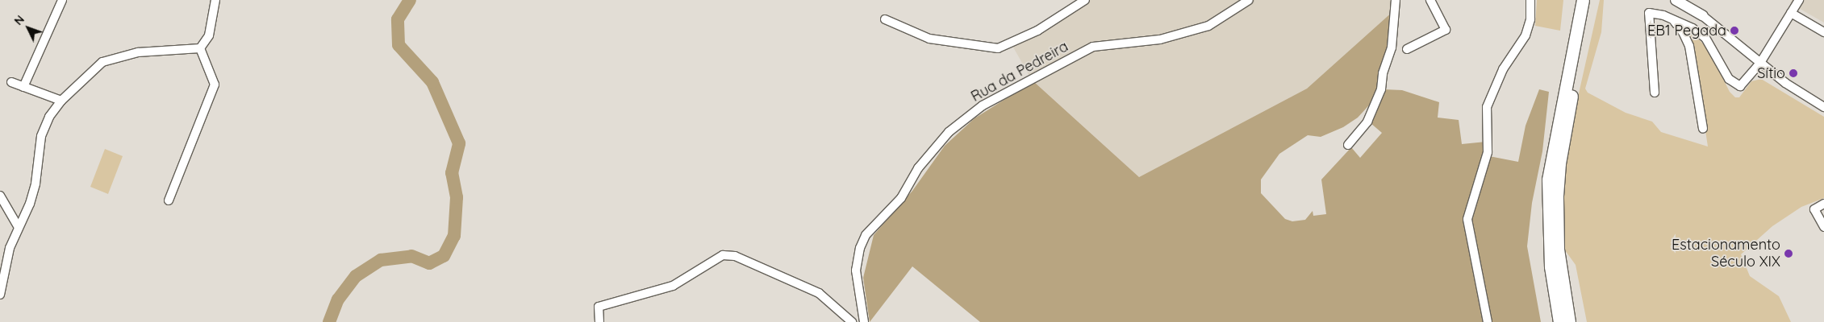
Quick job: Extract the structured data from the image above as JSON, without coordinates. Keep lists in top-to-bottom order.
{
  "streets": {
    "street": ["Rua da Pedreira"]
  },
  "places": ["EB1 Pegada", "Sítio", "Estacionamento Século XIX"],
  "north": "top left"
}
